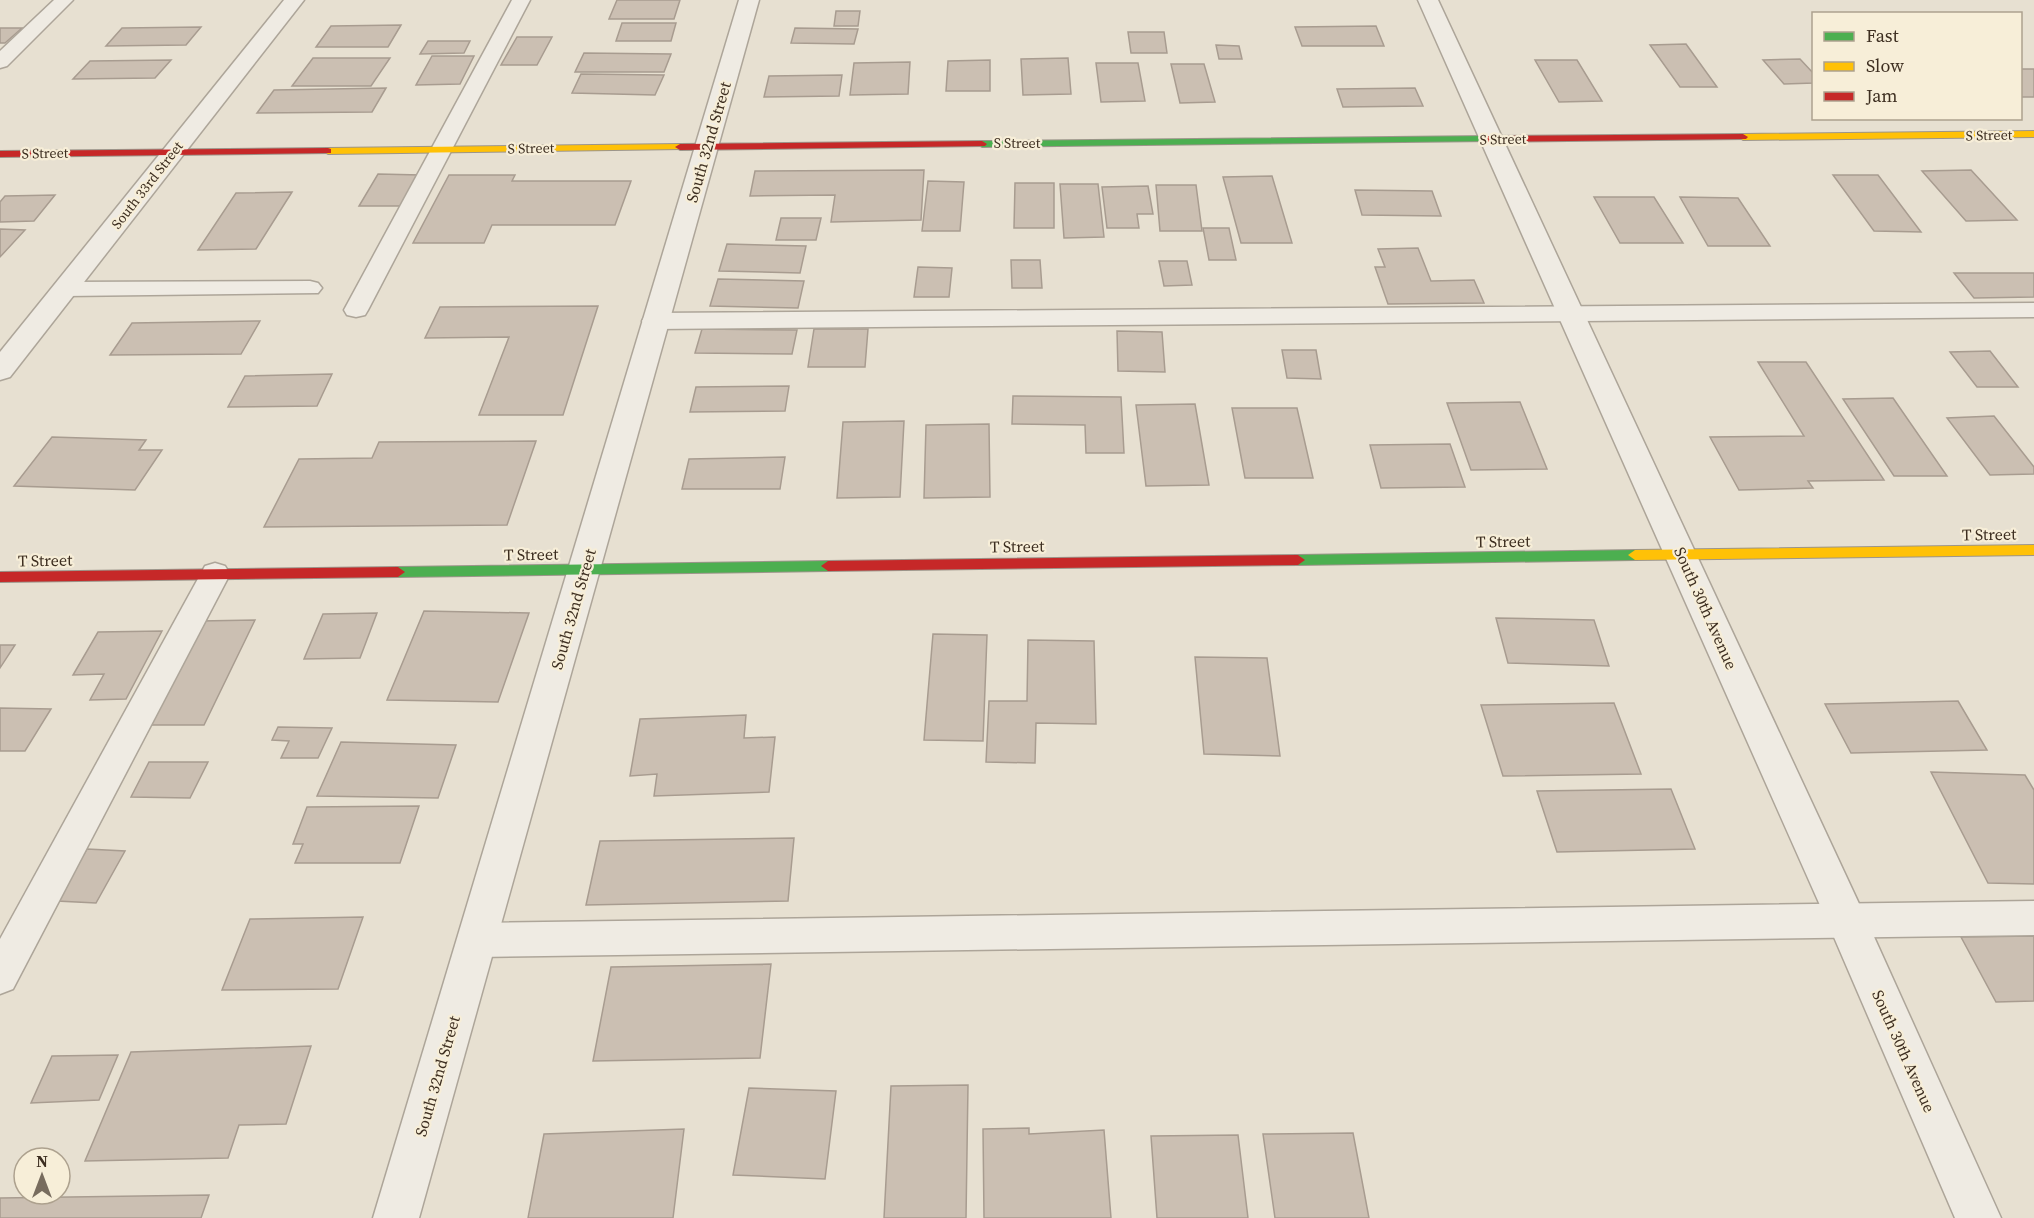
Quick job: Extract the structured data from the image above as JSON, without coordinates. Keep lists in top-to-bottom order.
{
  "streets": {
    "street": [
      "S Street",
      "South 32nd Street",
      "South 33rd Street",
      "T Street",
      "South 30th Avenue"
    ]
  },
  "crossings": [
    ["S Street", "South 32nd Street"],
    ["S Street", "South 33rd Street"],
    ["S Street", "South 30th Avenue"],
    ["South 32nd Street", "T Street"],
    ["T Street", "South 30th Avenue"]
  ],
  "legend": ["Fast", "Slow", "Jam"],
  "north": "top"
}
